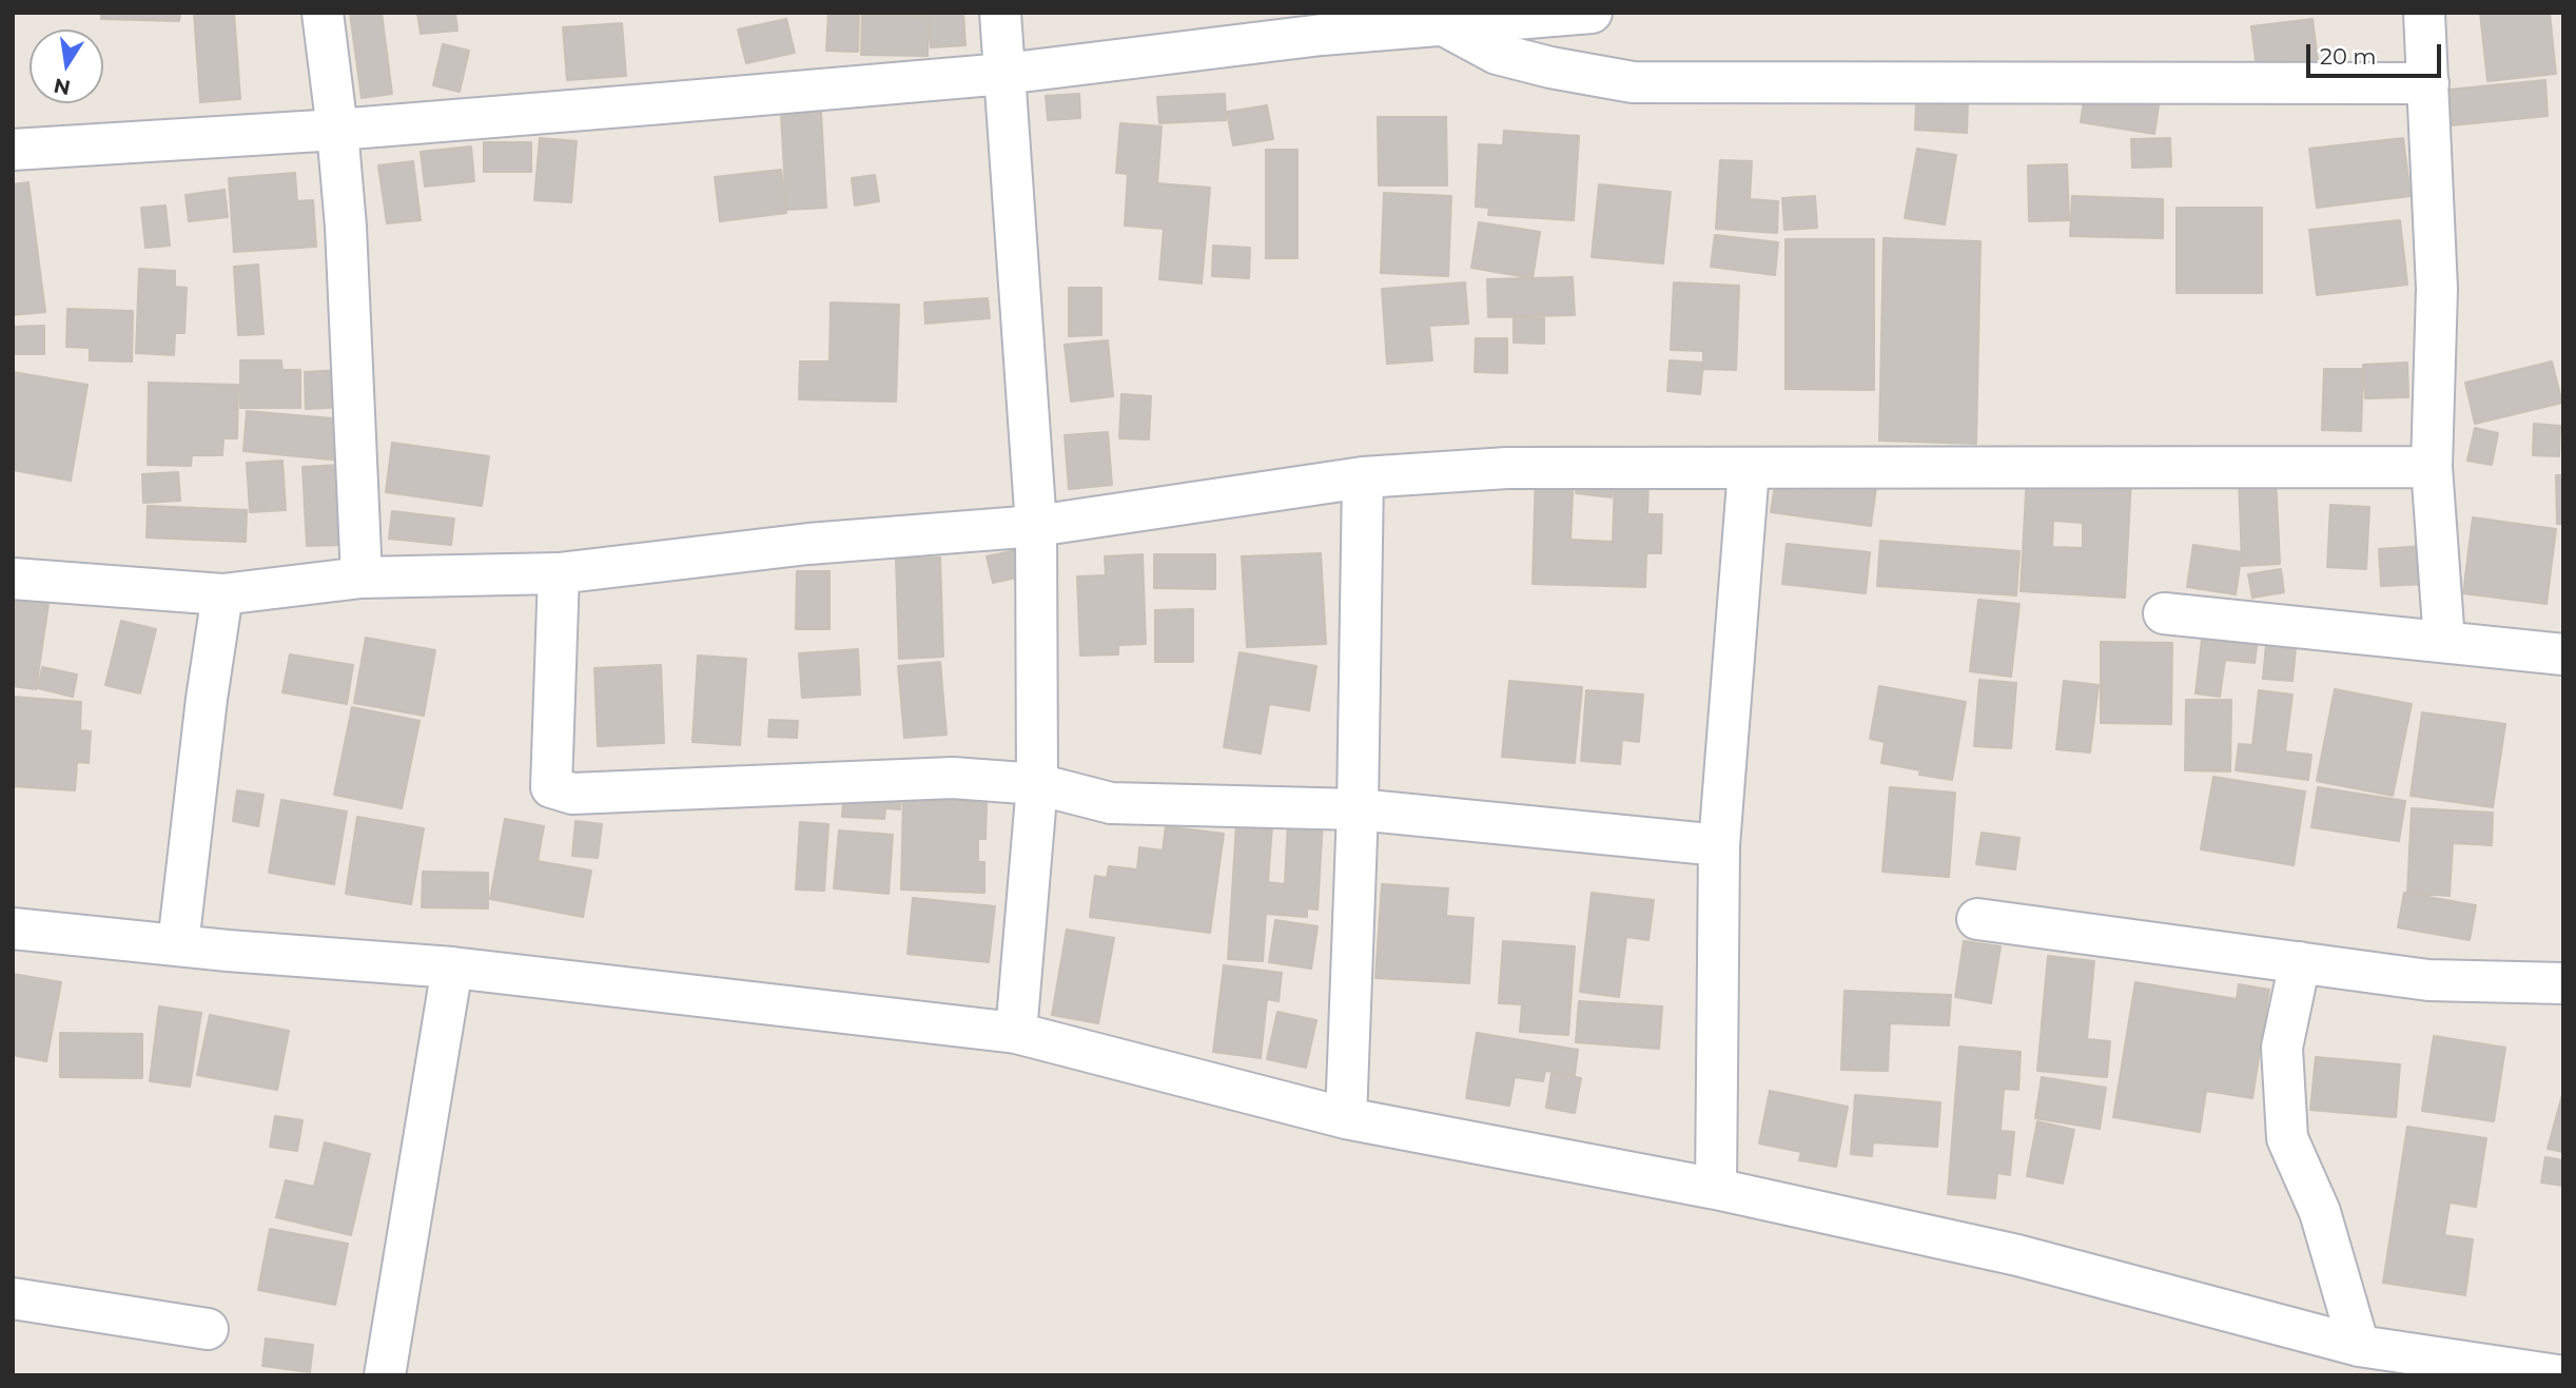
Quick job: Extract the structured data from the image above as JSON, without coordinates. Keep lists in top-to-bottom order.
{
  "scale_bar": "20 m",
  "north": "bottom"
}
